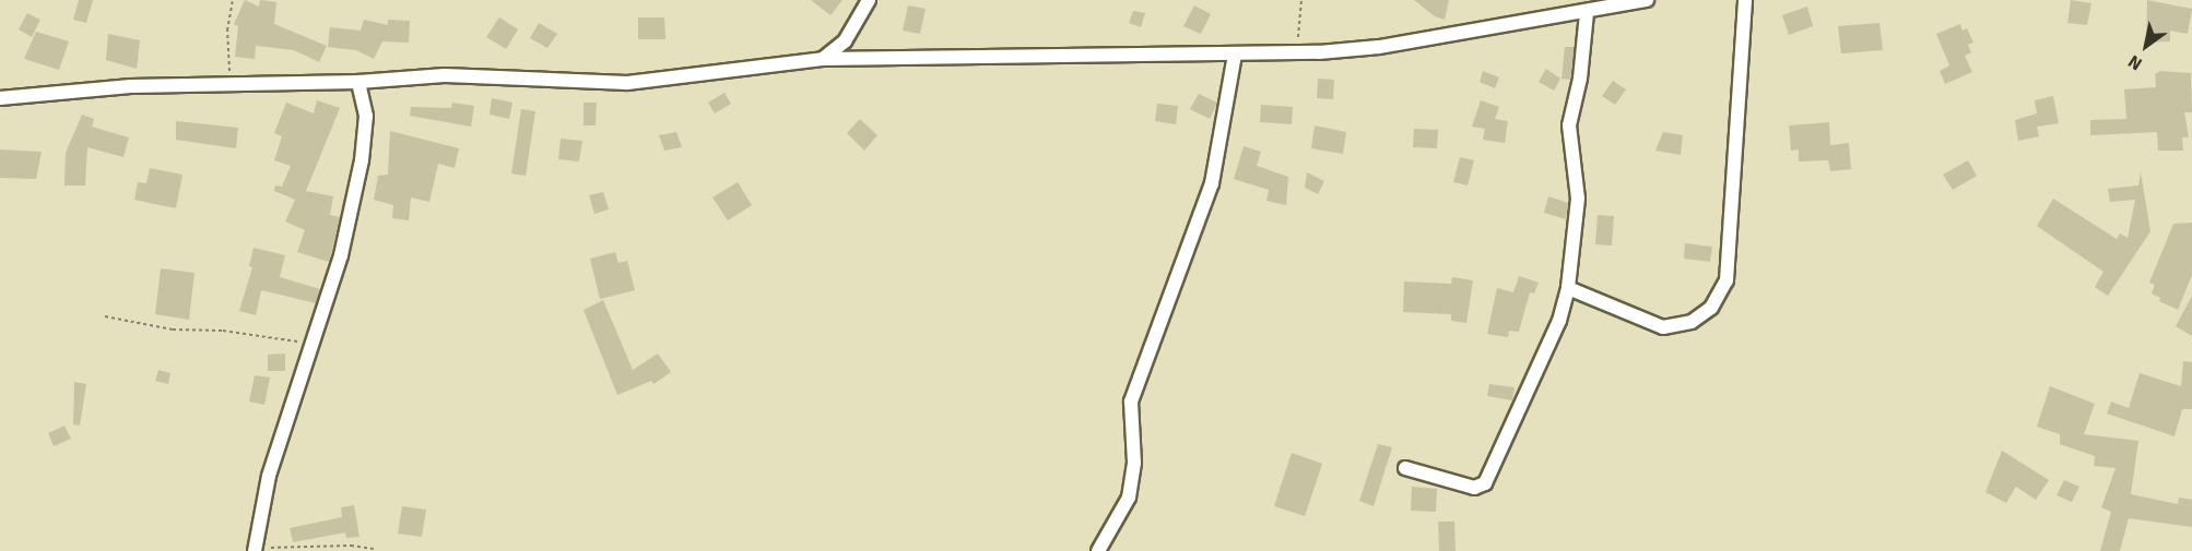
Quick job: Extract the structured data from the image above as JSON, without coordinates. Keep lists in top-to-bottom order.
{
  "north": "bottom left"
}
